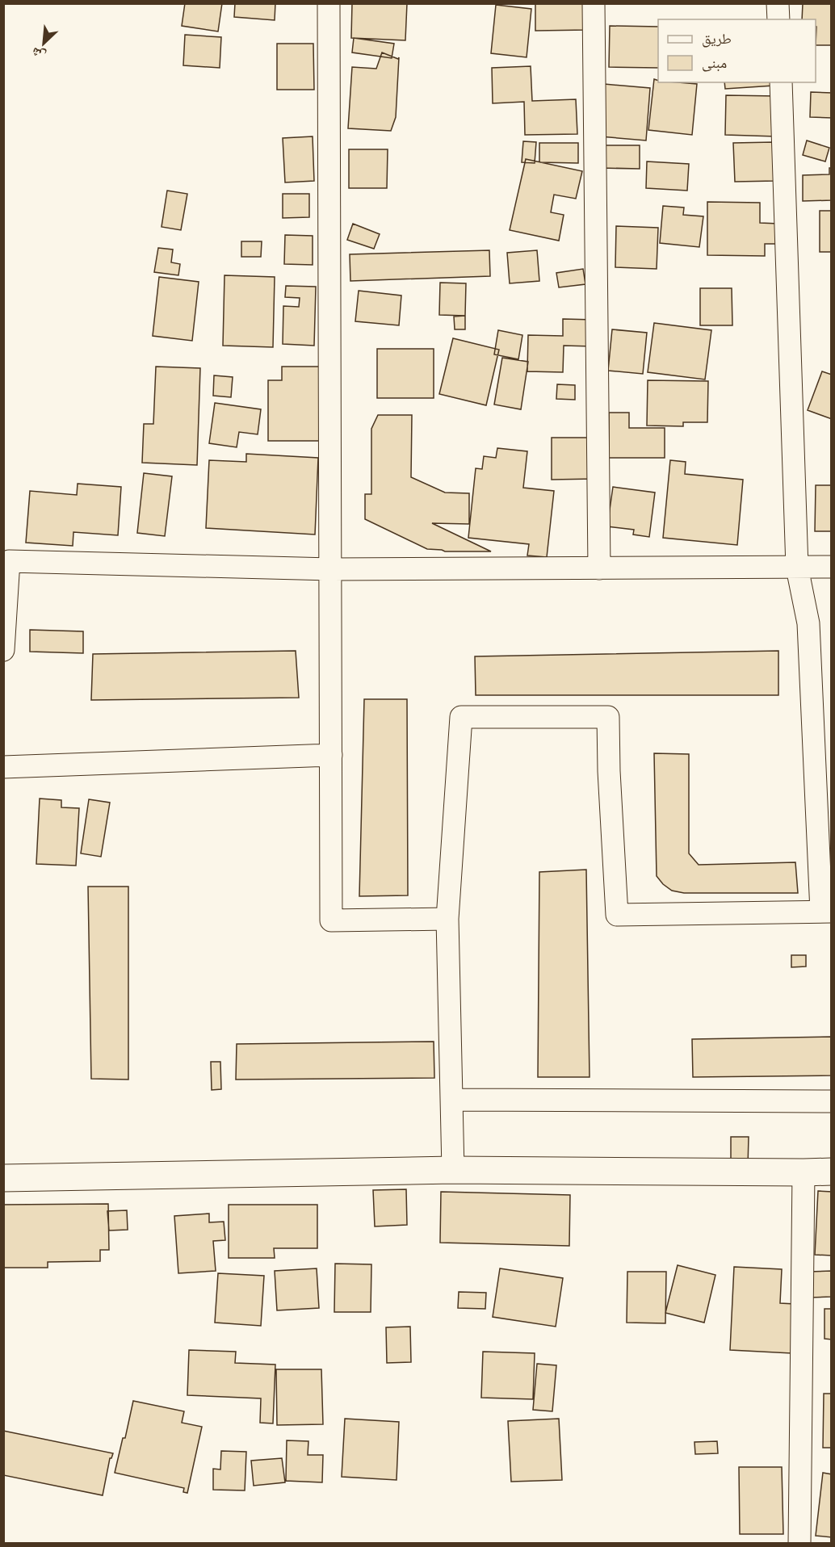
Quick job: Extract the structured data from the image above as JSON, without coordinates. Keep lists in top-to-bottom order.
{
  "legend": ["طريق", "مبنى"],
  "north": "bottom left"
}
